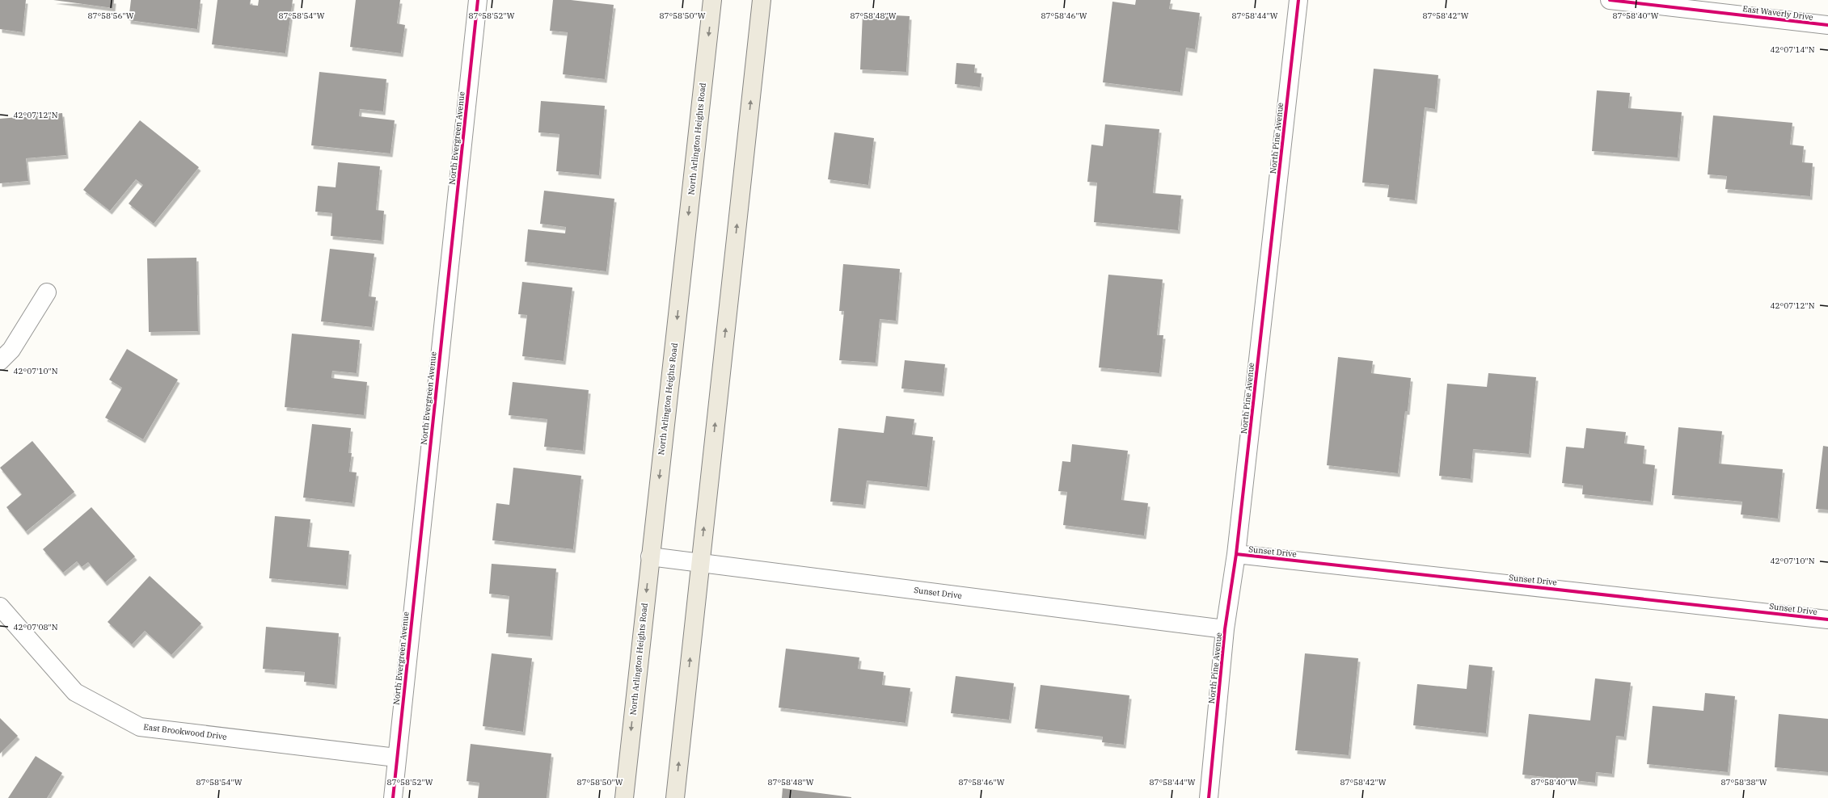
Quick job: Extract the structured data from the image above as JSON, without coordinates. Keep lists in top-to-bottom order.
{
  "streets": {
    "main road": ["North Arlington Heights Road"],
    "street": [
      "East Waverly Drive",
      "North Evergreen Avenue",
      "North Pine Avenue",
      "Sunset Drive",
      "East Brookwood Drive"
    ]
  },
  "crossings": [
    ["North Evergreen Avenue", "East Brookwood Drive"],
    ["North Pine Avenue", "Sunset Drive"],
    ["North Arlington Heights Road", "Sunset Drive"]
  ],
  "coordinates": [
    "87°58'56\"W",
    "87°58'54\"W",
    "87°58'52\"W",
    "87°58'50\"W",
    "87°58'48\"W",
    "87°58'46\"W",
    "87°58'44\"W",
    "87°58'42\"W",
    "87°58'40\"W",
    "42°07'14\"N",
    "42°07'12\"N",
    "42°07'10\"N",
    "42°07'08\"N",
    "87°58'38\"W"
  ]
}
